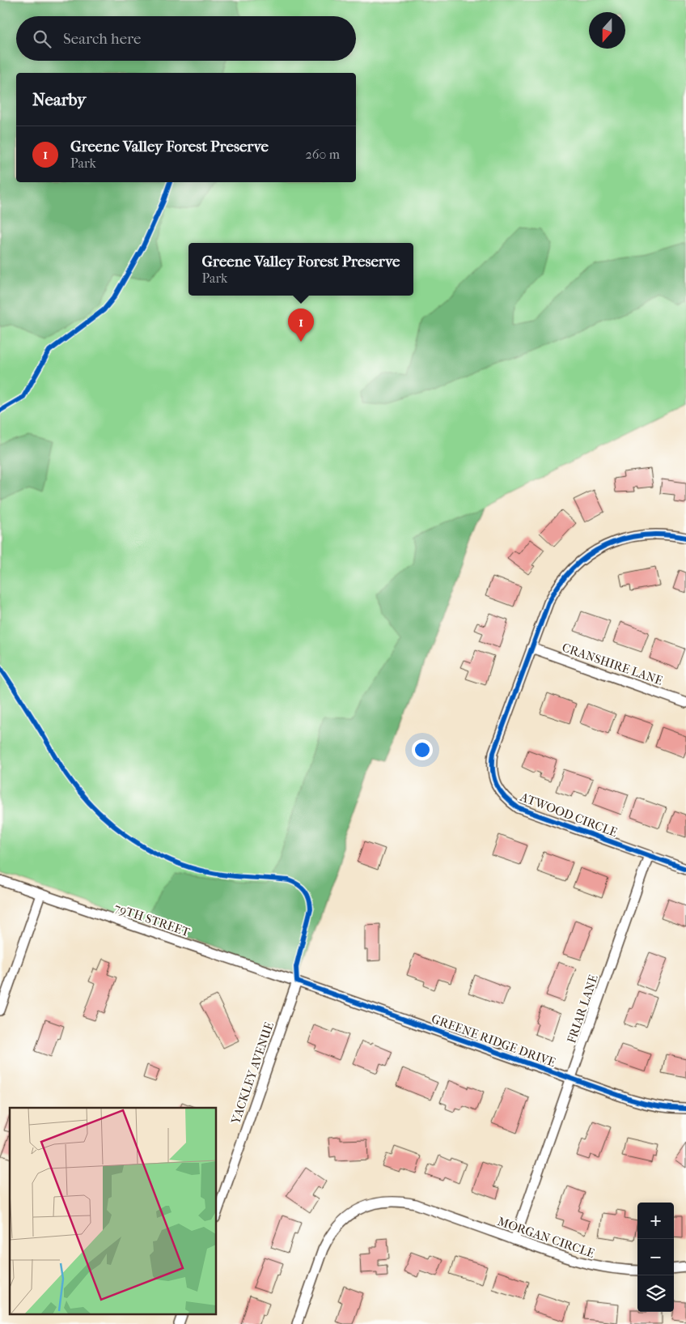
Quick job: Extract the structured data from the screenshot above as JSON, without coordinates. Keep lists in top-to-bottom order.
{
  "streets": {
    "street": [
      "CRANSHIRE LANE",
      "ATWOOD CIRCLE",
      "79TH STREET",
      "FRIAR LANE",
      "GREENE RIDGE DRIVE",
      "YACKLEY AVENUE",
      "MORGAN CIRCLE"
    ]
  },
  "crossings": [
    ["CRANSHIRE LANE", "ATWOOD CIRCLE"],
    ["ATWOOD CIRCLE", "FRIAR LANE"],
    ["79TH STREET", "GREENE RIDGE DRIVE"],
    ["79TH STREET", "YACKLEY AVENUE"],
    ["FRIAR LANE", "GREENE RIDGE DRIVE"],
    ["FRIAR LANE", "MORGAN CIRCLE"],
    ["GREENE RIDGE DRIVE", "YACKLEY AVENUE"]
  ],
  "north": "bottom",
  "page": {
    "search": "Search here",
    "heading": "Nearby",
    "list": [
      {
        "mark": "1",
        "name": "Greene Valley Forest Preserve",
        "note": "Park",
        "value": "260 m"
      }
    ],
    "popup": ["Greene Valley Forest Preserve", "Park"],
    "pins": "1",
    "map_buttons": ["+", "−"]
  }
}
